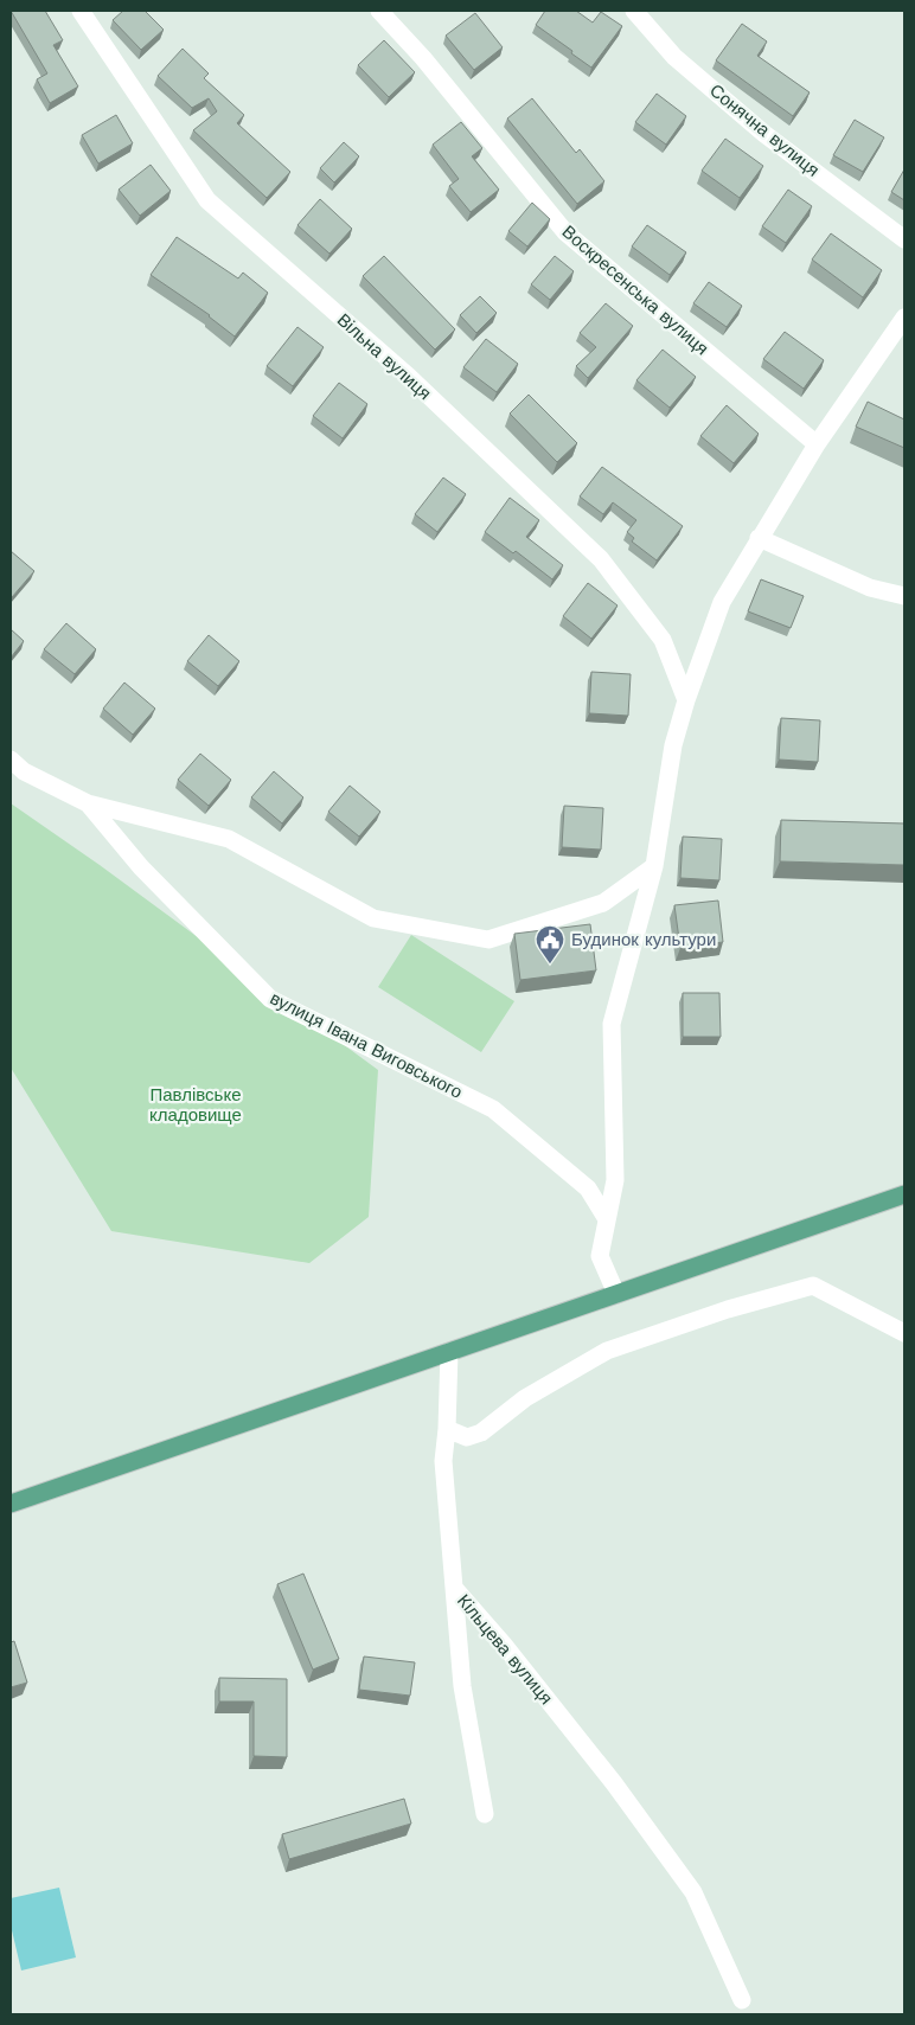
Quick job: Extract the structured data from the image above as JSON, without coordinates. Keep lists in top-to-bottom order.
{
  "streets": {
    "street": [
      "Сонячна вулиця",
      "Воскресенська вулиця",
      "Вільна вулиця",
      "вулиця Івана Виговського",
      "Кільцева вулиця"
    ]
  },
  "parks": ["Павлівське кладовище"],
  "places": {
    "public building": ["Будинок культури"]
  }
}
